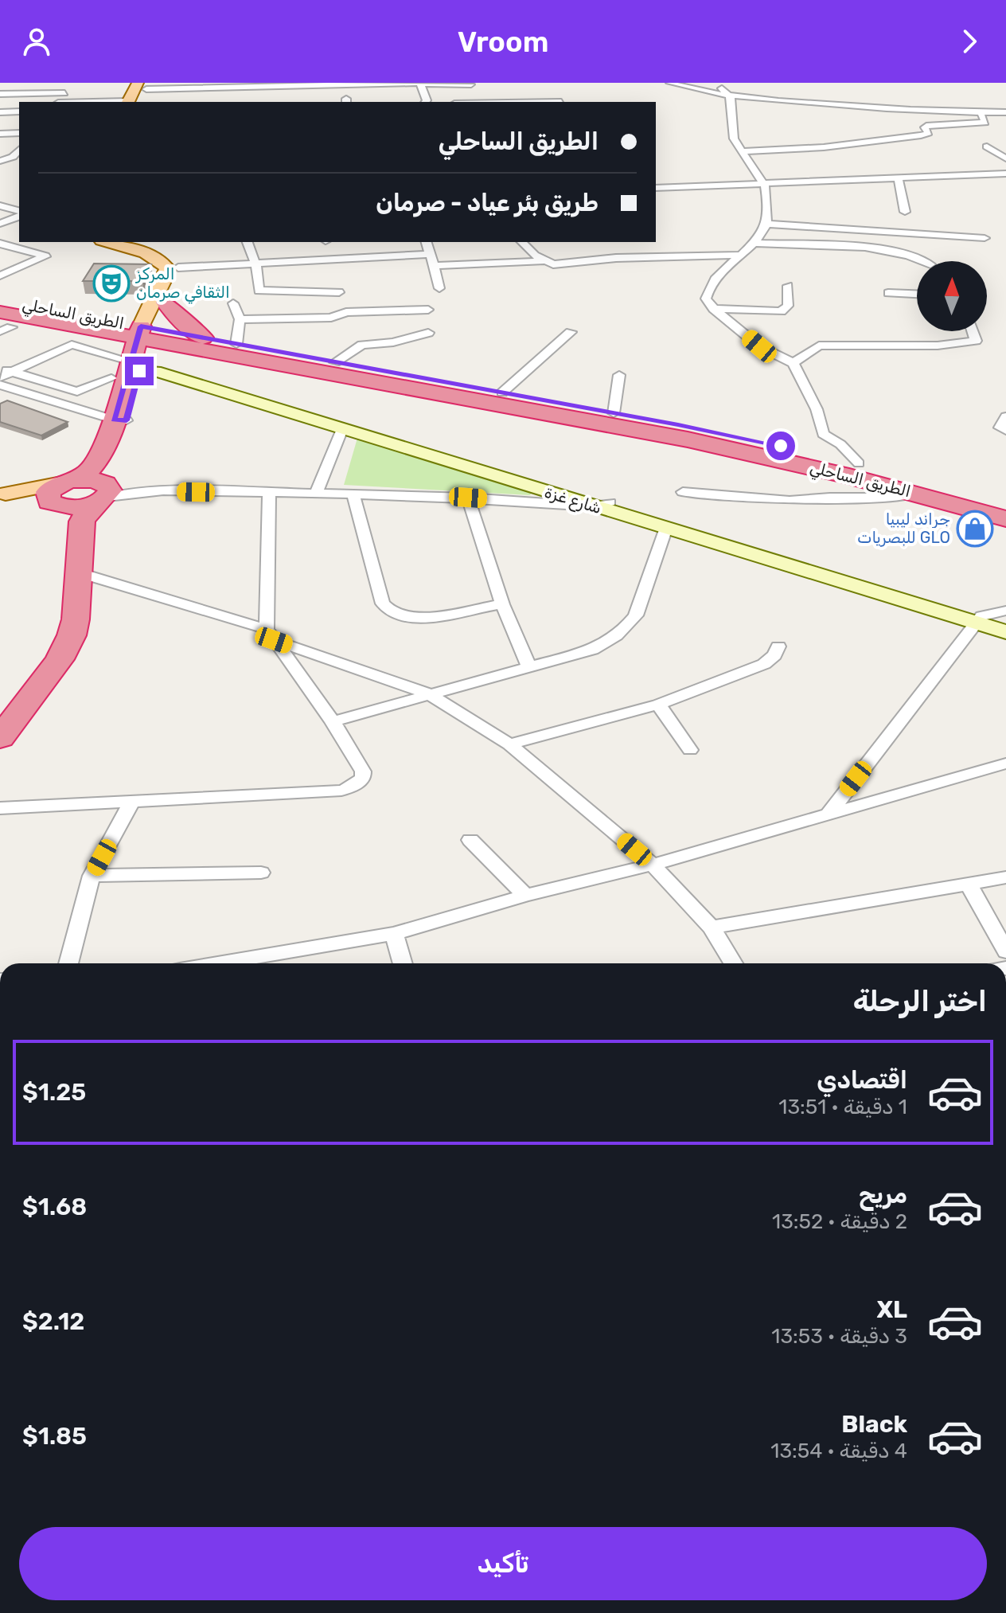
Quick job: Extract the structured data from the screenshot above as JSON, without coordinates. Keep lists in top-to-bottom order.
{
  "streets": {
    "highway": ["الطريق الساحلي"],
    "street": ["شارع غزة"]
  },
  "crossings": [
    ["الطريق الساحلي", "شارع غزة"]
  ],
  "places": {
    "theatre": ["المركز الثقافي صرمان"],
    "shop": ["جراند ليبيا للبصريات GLO"]
  },
  "north": "top",
  "page": {
    "header": "Vroom",
    "banner": ["الطريق الساحلي", "طريق بئر عياد - صرمان"],
    "heading": "اختر الرحلة",
    "list": [
      {
        "name": "اقتصادي",
        "note": "1 دقيقة · 13:51",
        "value": "$1.25"
      },
      {
        "name": "مريح",
        "note": "2 دقيقة · 13:52",
        "value": "$1.68"
      },
      {
        "name": "XL",
        "note": "3 دقيقة · 13:53",
        "value": "$2.12"
      },
      {
        "name": "Black",
        "note": "4 دقيقة · 13:54",
        "value": "$1.85"
      }
    ],
    "buttons": "تأكيد"
  }
}
